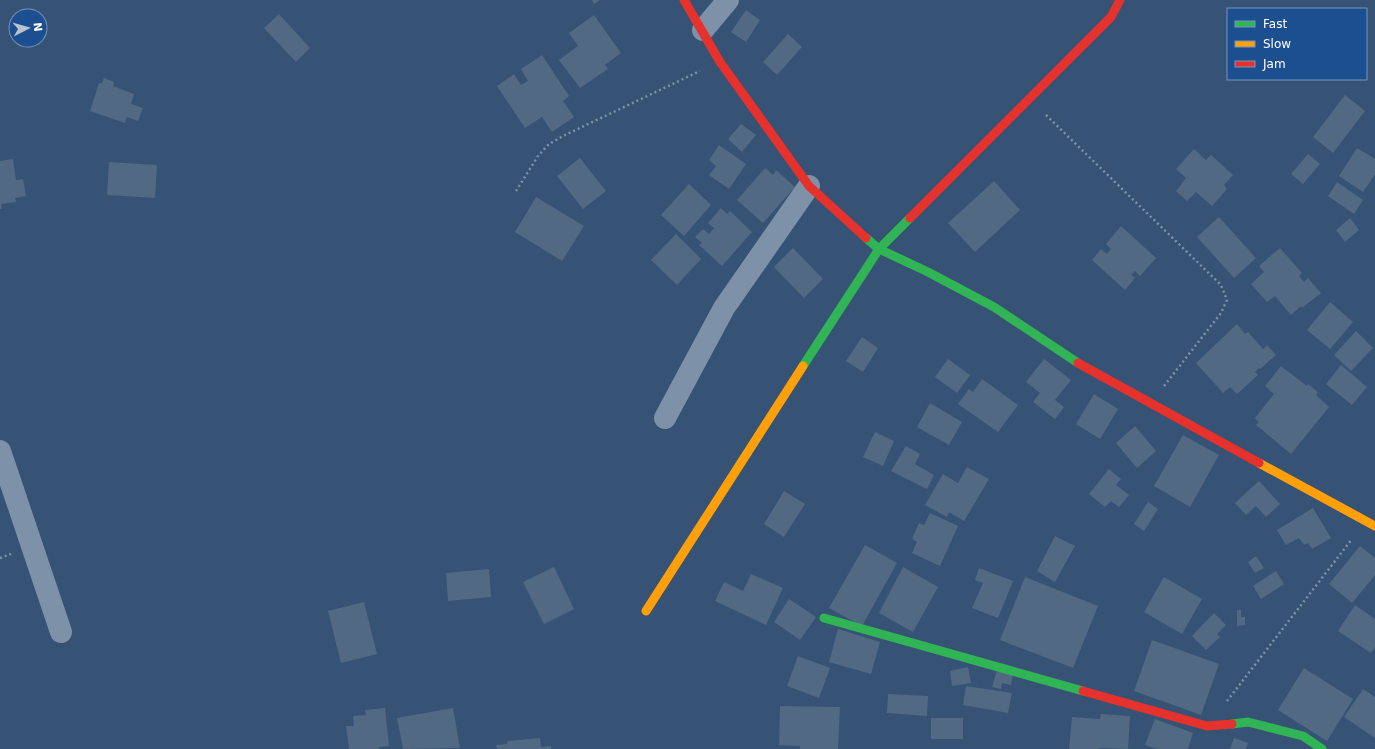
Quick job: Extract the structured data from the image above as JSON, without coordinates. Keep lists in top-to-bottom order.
{
  "legend": ["Fast", "Slow", "Jam"],
  "north": "right"
}
